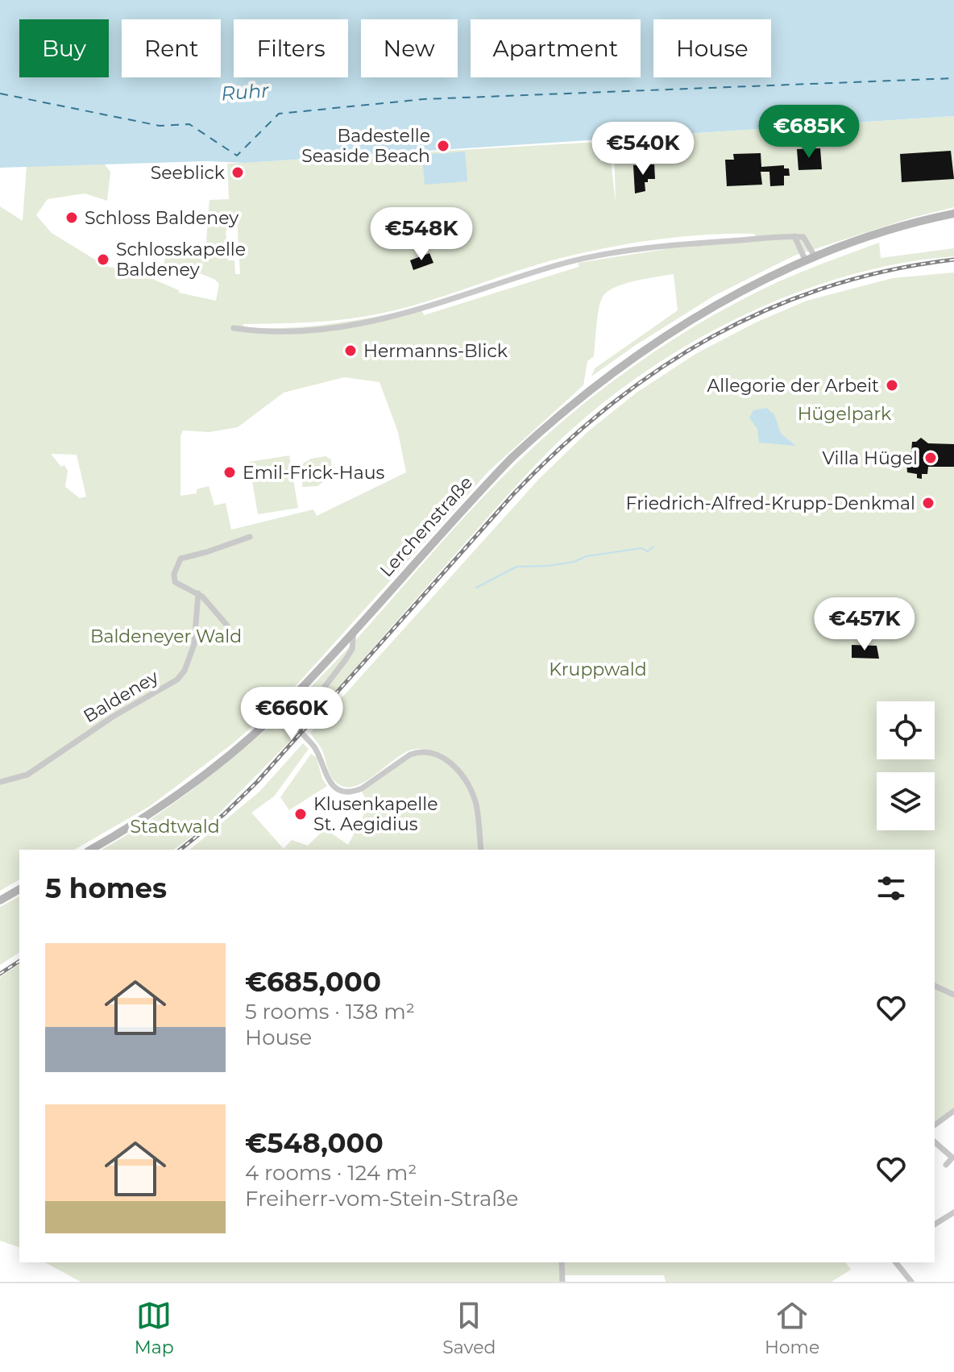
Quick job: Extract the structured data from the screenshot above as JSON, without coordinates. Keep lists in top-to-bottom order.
{
  "streets": {
    "main road": ["Lerchenstraße"],
    "street": ["Baldeney"]
  },
  "water": ["Ruhr"],
  "parks": [
    "Hügelpark",
    "Baldeneyer Wald",
    "Kruppwald",
    "Stadtwald"
  ],
  "places": [
    "Badestelle Seaside Beach",
    "Seeblick",
    "Schloss Baldeney",
    "Schlosskapelle Baldeney",
    "Hermanns-Blick",
    "Allegorie der Arbeit",
    "Villa Hügel",
    "Emil-Frick-Haus",
    "Friedrich-Alfred-Krupp-Denkmal",
    "Klusenkapelle St. Aegidius"
  ],
  "page": {
    "chip": [
      "Buy",
      "Rent",
      "Filters",
      "New",
      "Apartment",
      "House"
    ],
    "price": [
      "€685K",
      "€540K",
      "€548K",
      "€457K",
      "€660K"
    ],
    "heading": "5 homes",
    "list": [
      {
        "name": "€685,000",
        "note": "5 rooms · 138 m² · House"
      },
      {
        "name": "€548,000",
        "note": "4 rooms · 124 m² · Freiherr-vom-Stein-Straße"
      }
    ],
    "tabs": ["Map", "Saved", "Home"]
  }
}
